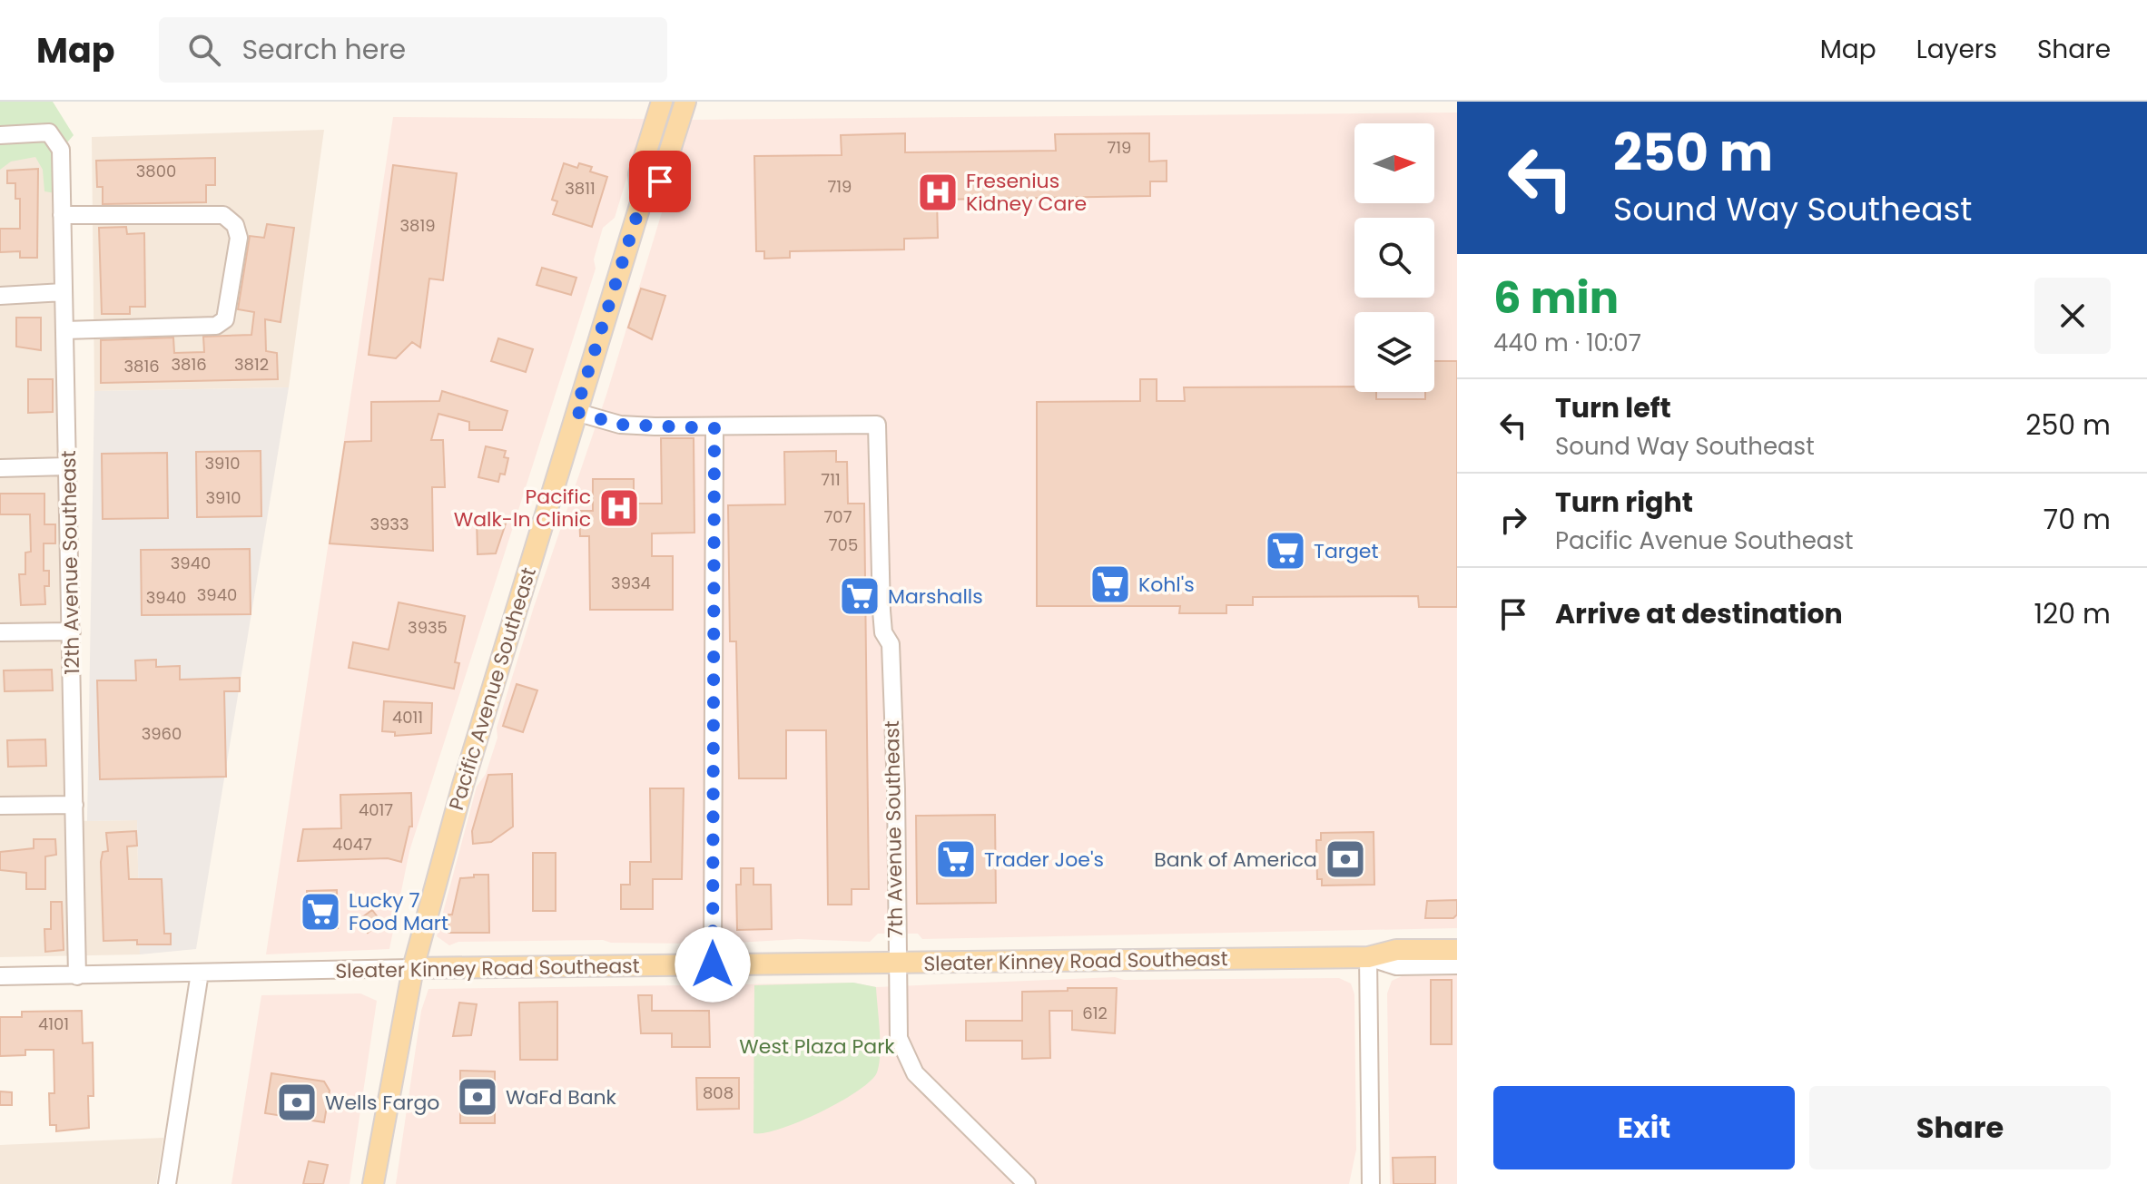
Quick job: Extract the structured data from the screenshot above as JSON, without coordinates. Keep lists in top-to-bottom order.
{
  "streets": {
    "main road": ["Pacific Avenue Southeast", "Sleater Kinney Road Southeast"],
    "street": ["12th Avenue Southeast", "7th Avenue Southeast"]
  },
  "crossings": [
    ["12th Avenue Southeast", "Sleater Kinney Road Southeast"],
    ["Pacific Avenue Southeast", "Sleater Kinney Road Southeast"],
    ["7th Avenue Southeast", "Sleater Kinney Road Southeast"]
  ],
  "parks": ["West Plaza Park"],
  "places": {
    "hospital": ["Fresenius Kidney Care", "Pacific Walk-In Clinic"],
    "supermarket": [
      "Target",
      "Kohl's",
      "Marshalls",
      "Trader Joe's",
      "Lucky 7 Food Mart"
    ],
    "bank": ["Bank of America", "WaFd Bank", "Wells Fargo"]
  },
  "house_numbers": [
    "719",
    "3800",
    "719",
    "3811",
    "3819",
    "3816",
    "3812",
    "3816",
    "3910",
    "711",
    "3910",
    "707",
    "3933",
    "705",
    "3940",
    "3934",
    "3940",
    "3940",
    "3935",
    "4011",
    "3960",
    "4017",
    "4047",
    "612",
    "4101",
    "808"
  ],
  "north": "right",
  "page": {
    "header": "Map",
    "search": "Search here",
    "nav": ["Map", "Layers", "Share"],
    "turn": ["250 m", "Sound Way Southeast"],
    "heading": ["6 min", "440 m · 10:07"],
    "list": [
      {
        "name": "Turn left",
        "note": "Sound Way Southeast",
        "value": "250 m"
      },
      {
        "name": "Turn right",
        "note": "Pacific Avenue Southeast",
        "value": "70 m"
      },
      {
        "name": "Arrive at destination",
        "value": "120 m"
      }
    ],
    "buttons": ["Exit", "Share"]
  }
}
